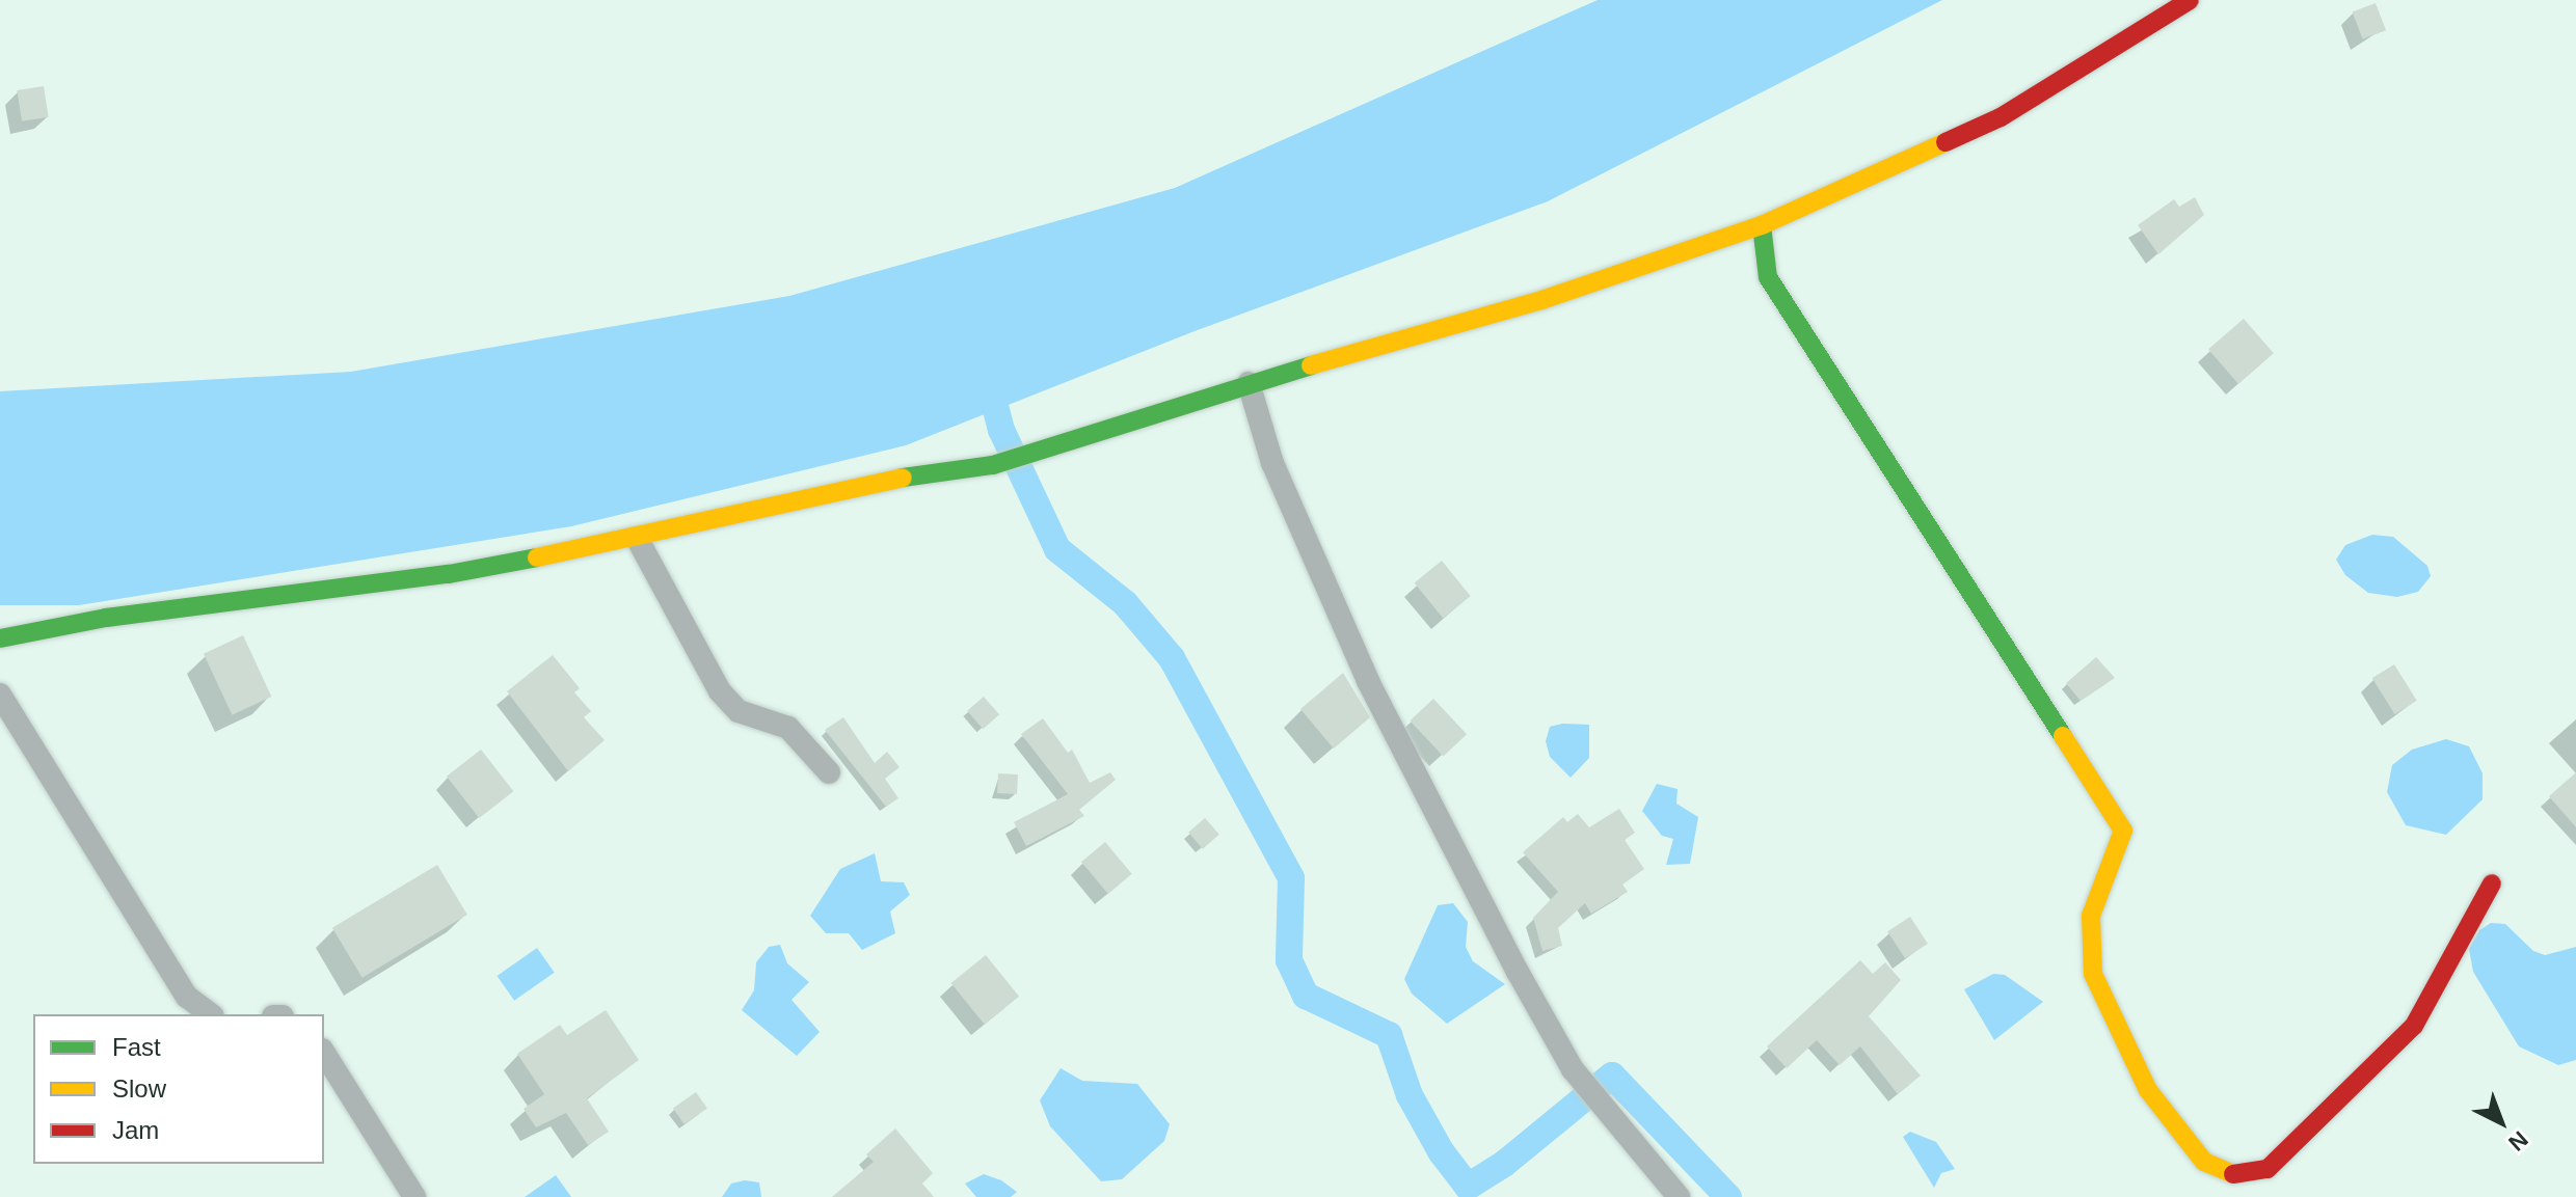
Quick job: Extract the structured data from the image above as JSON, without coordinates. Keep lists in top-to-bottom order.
{
  "legend": ["Fast", "Slow", "Jam"],
  "north": "bottom right"
}
